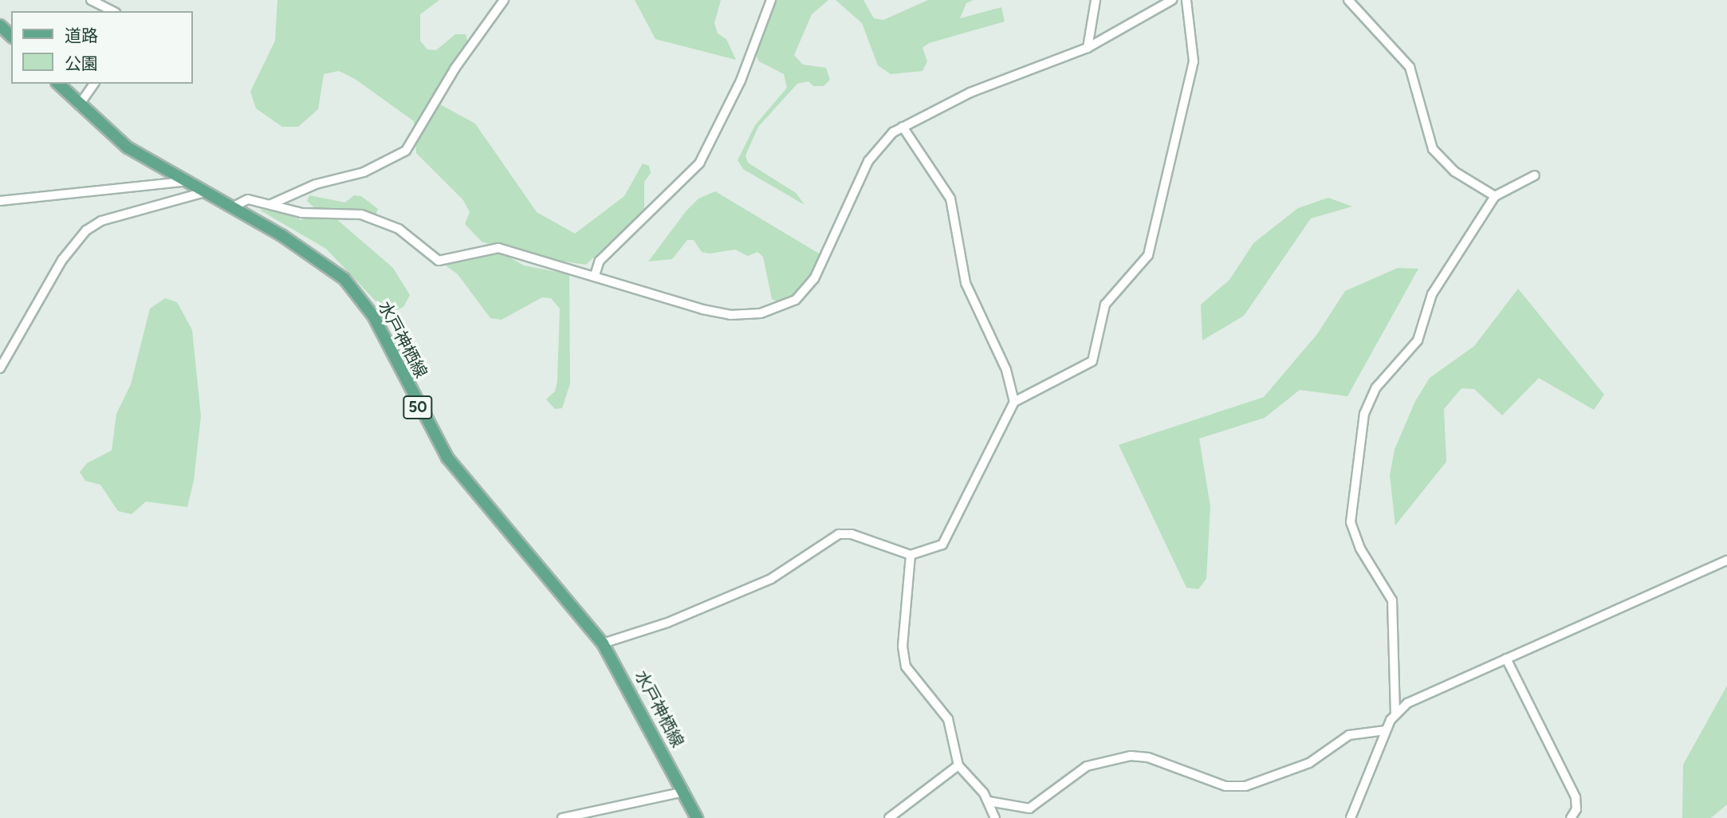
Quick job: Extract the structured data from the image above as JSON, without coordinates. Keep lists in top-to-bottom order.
{
  "streets": {
    "main road": ["水戸神栖線", "50"]
  },
  "legend": ["道路", "公園"]
}
